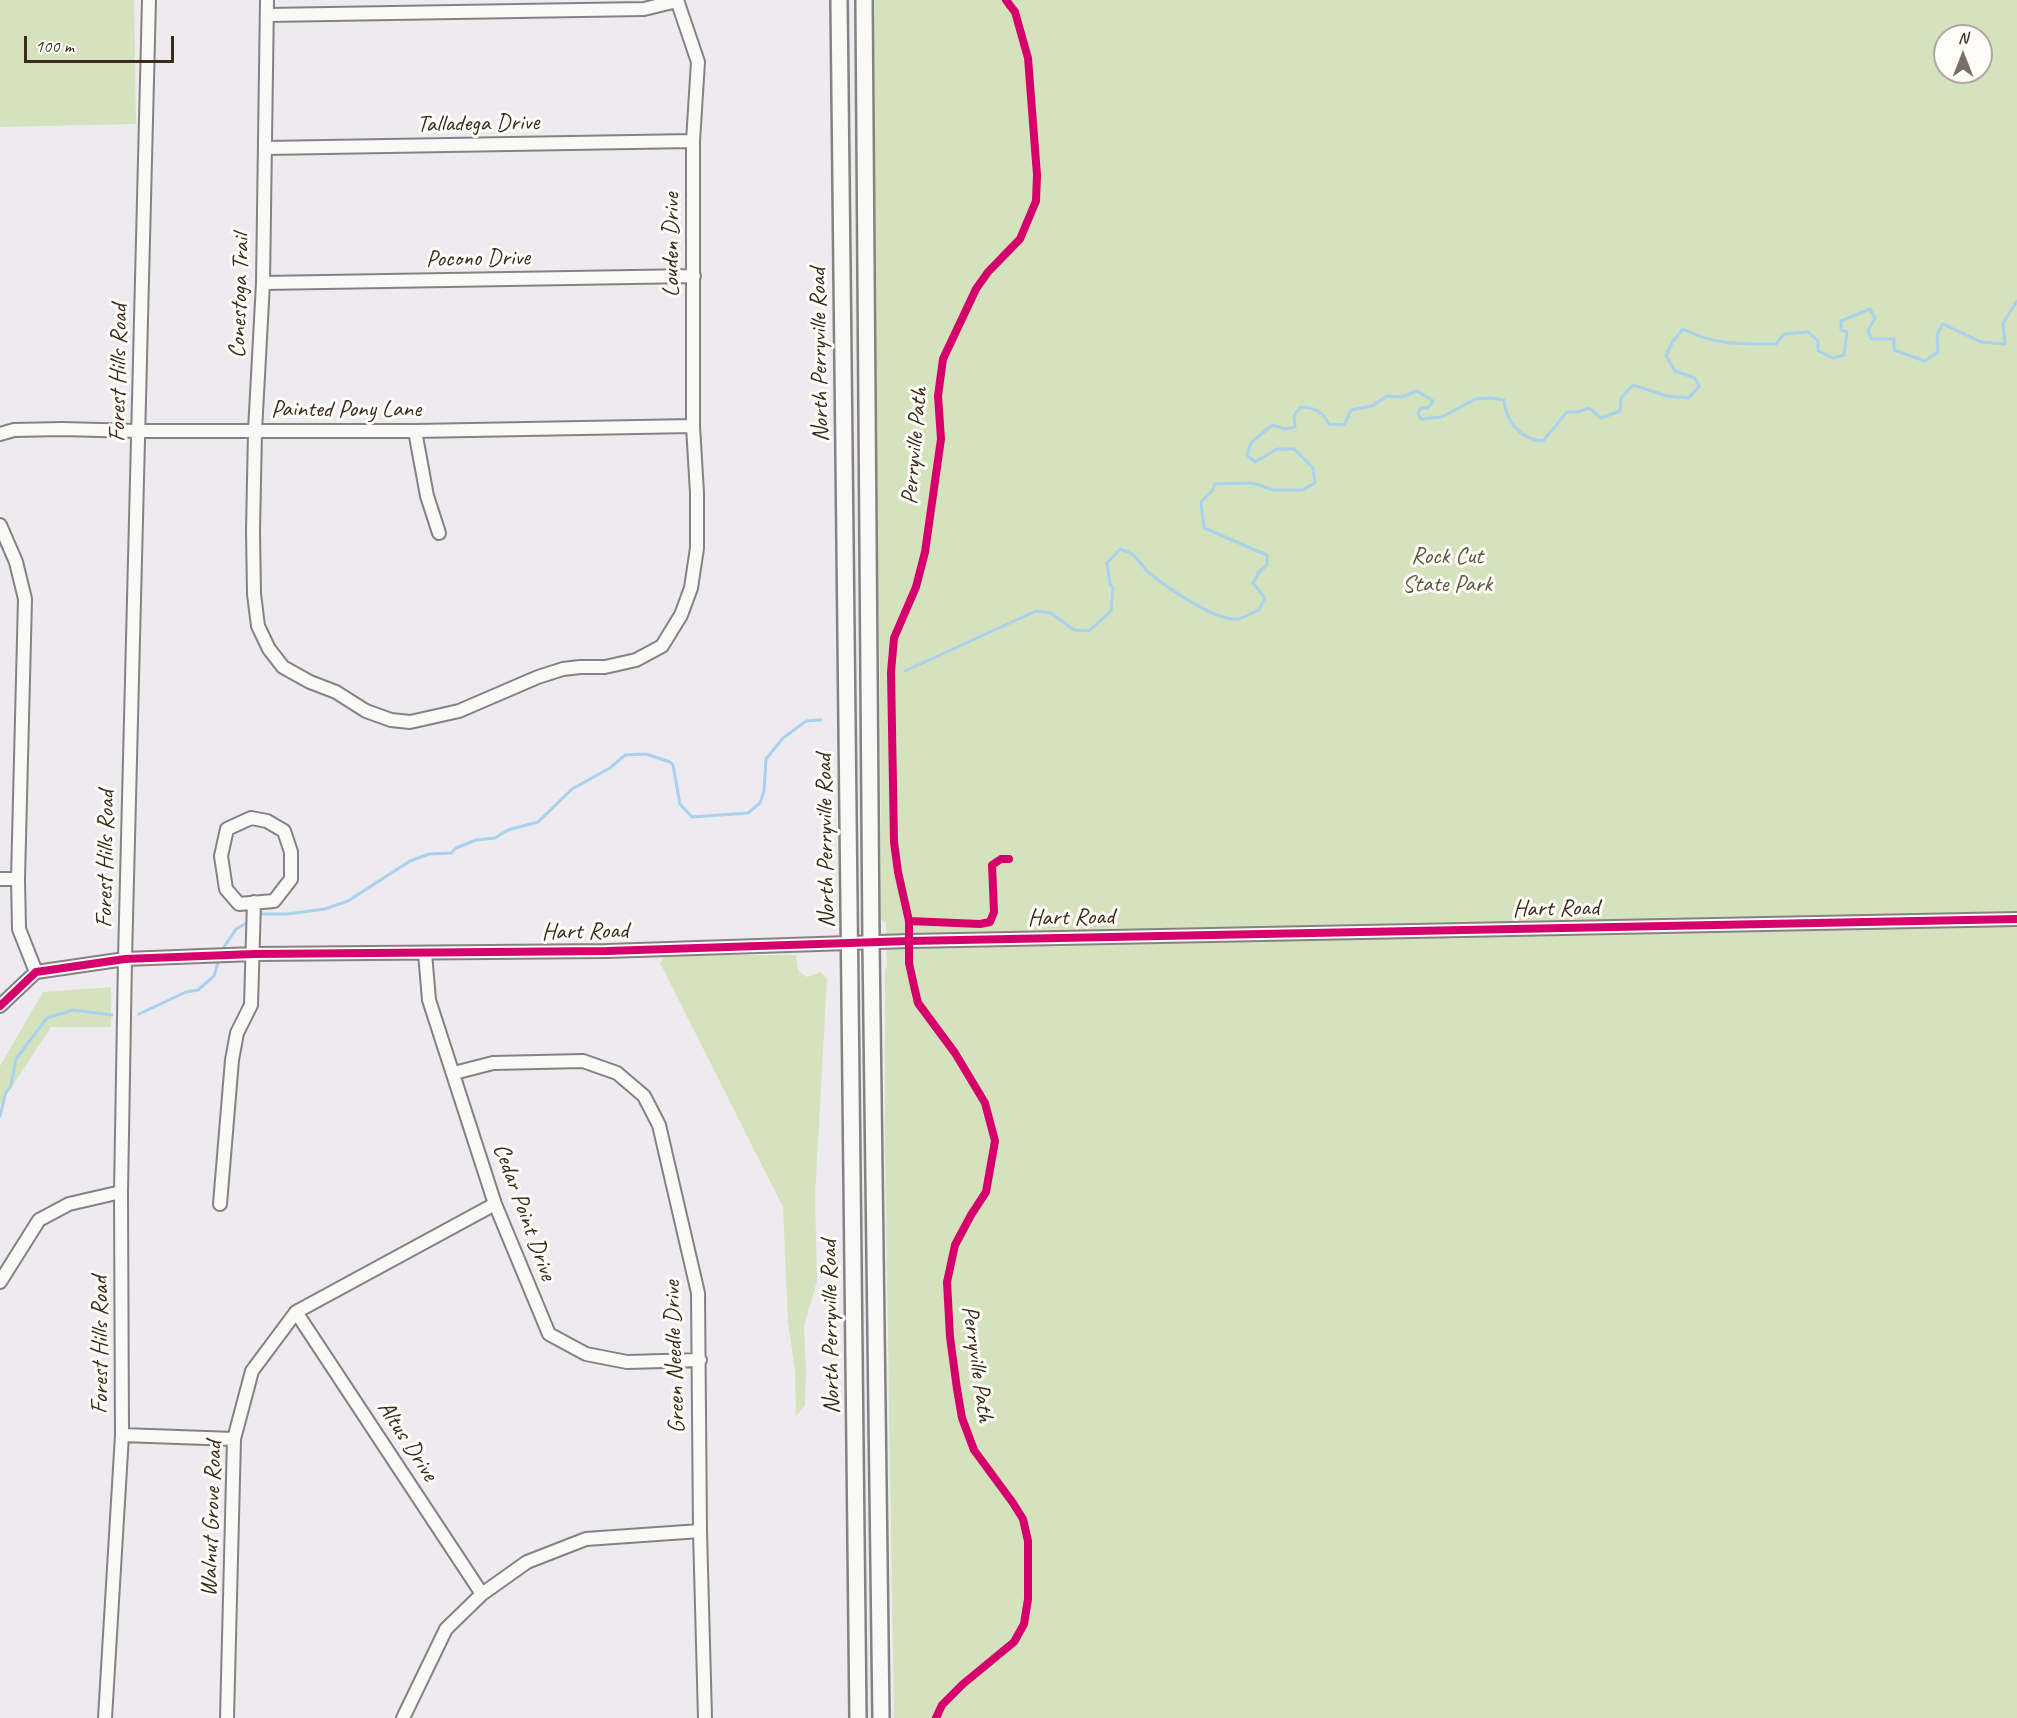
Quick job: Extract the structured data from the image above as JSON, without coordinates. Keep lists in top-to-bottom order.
{
  "streets": {
    "main road": ["North Perryville Road"],
    "street": [
      "Talladega Drive",
      "Louden Drive",
      "Pocono Drive",
      "Conestoga Trail",
      "Forest Hills Road",
      "Painted Pony Lane",
      "Hart Road",
      "Cedar Point Drive",
      "Green Needle Drive",
      "Altus Drive",
      "Walnut Grove Road"
    ],
    "cycle path": ["Perryville Path"]
  },
  "crossings": [
    ["Talladega Drive", "Louden Drive"],
    ["Talladega Drive", "Conestoga Trail"],
    ["Louden Drive", "Pocono Drive"],
    ["Louden Drive", "Conestoga Trail"],
    ["Louden Drive", "Painted Pony Lane"],
    ["Pocono Drive", "Conestoga Trail"],
    ["Conestoga Trail", "Painted Pony Lane"],
    ["North Perryville Road", "Hart Road"],
    ["Forest Hills Road", "Painted Pony Lane"],
    ["Forest Hills Road", "Hart Road"],
    ["Hart Road", "Cedar Point Drive"],
    ["Cedar Point Drive", "Green Needle Drive"],
    ["Cedar Point Drive", "Walnut Grove Road"],
    ["Altus Drive", "Walnut Grove Road"]
  ],
  "parks": ["Rock Cut State Park"],
  "scale_bar": "100 m",
  "north": "top"
}
